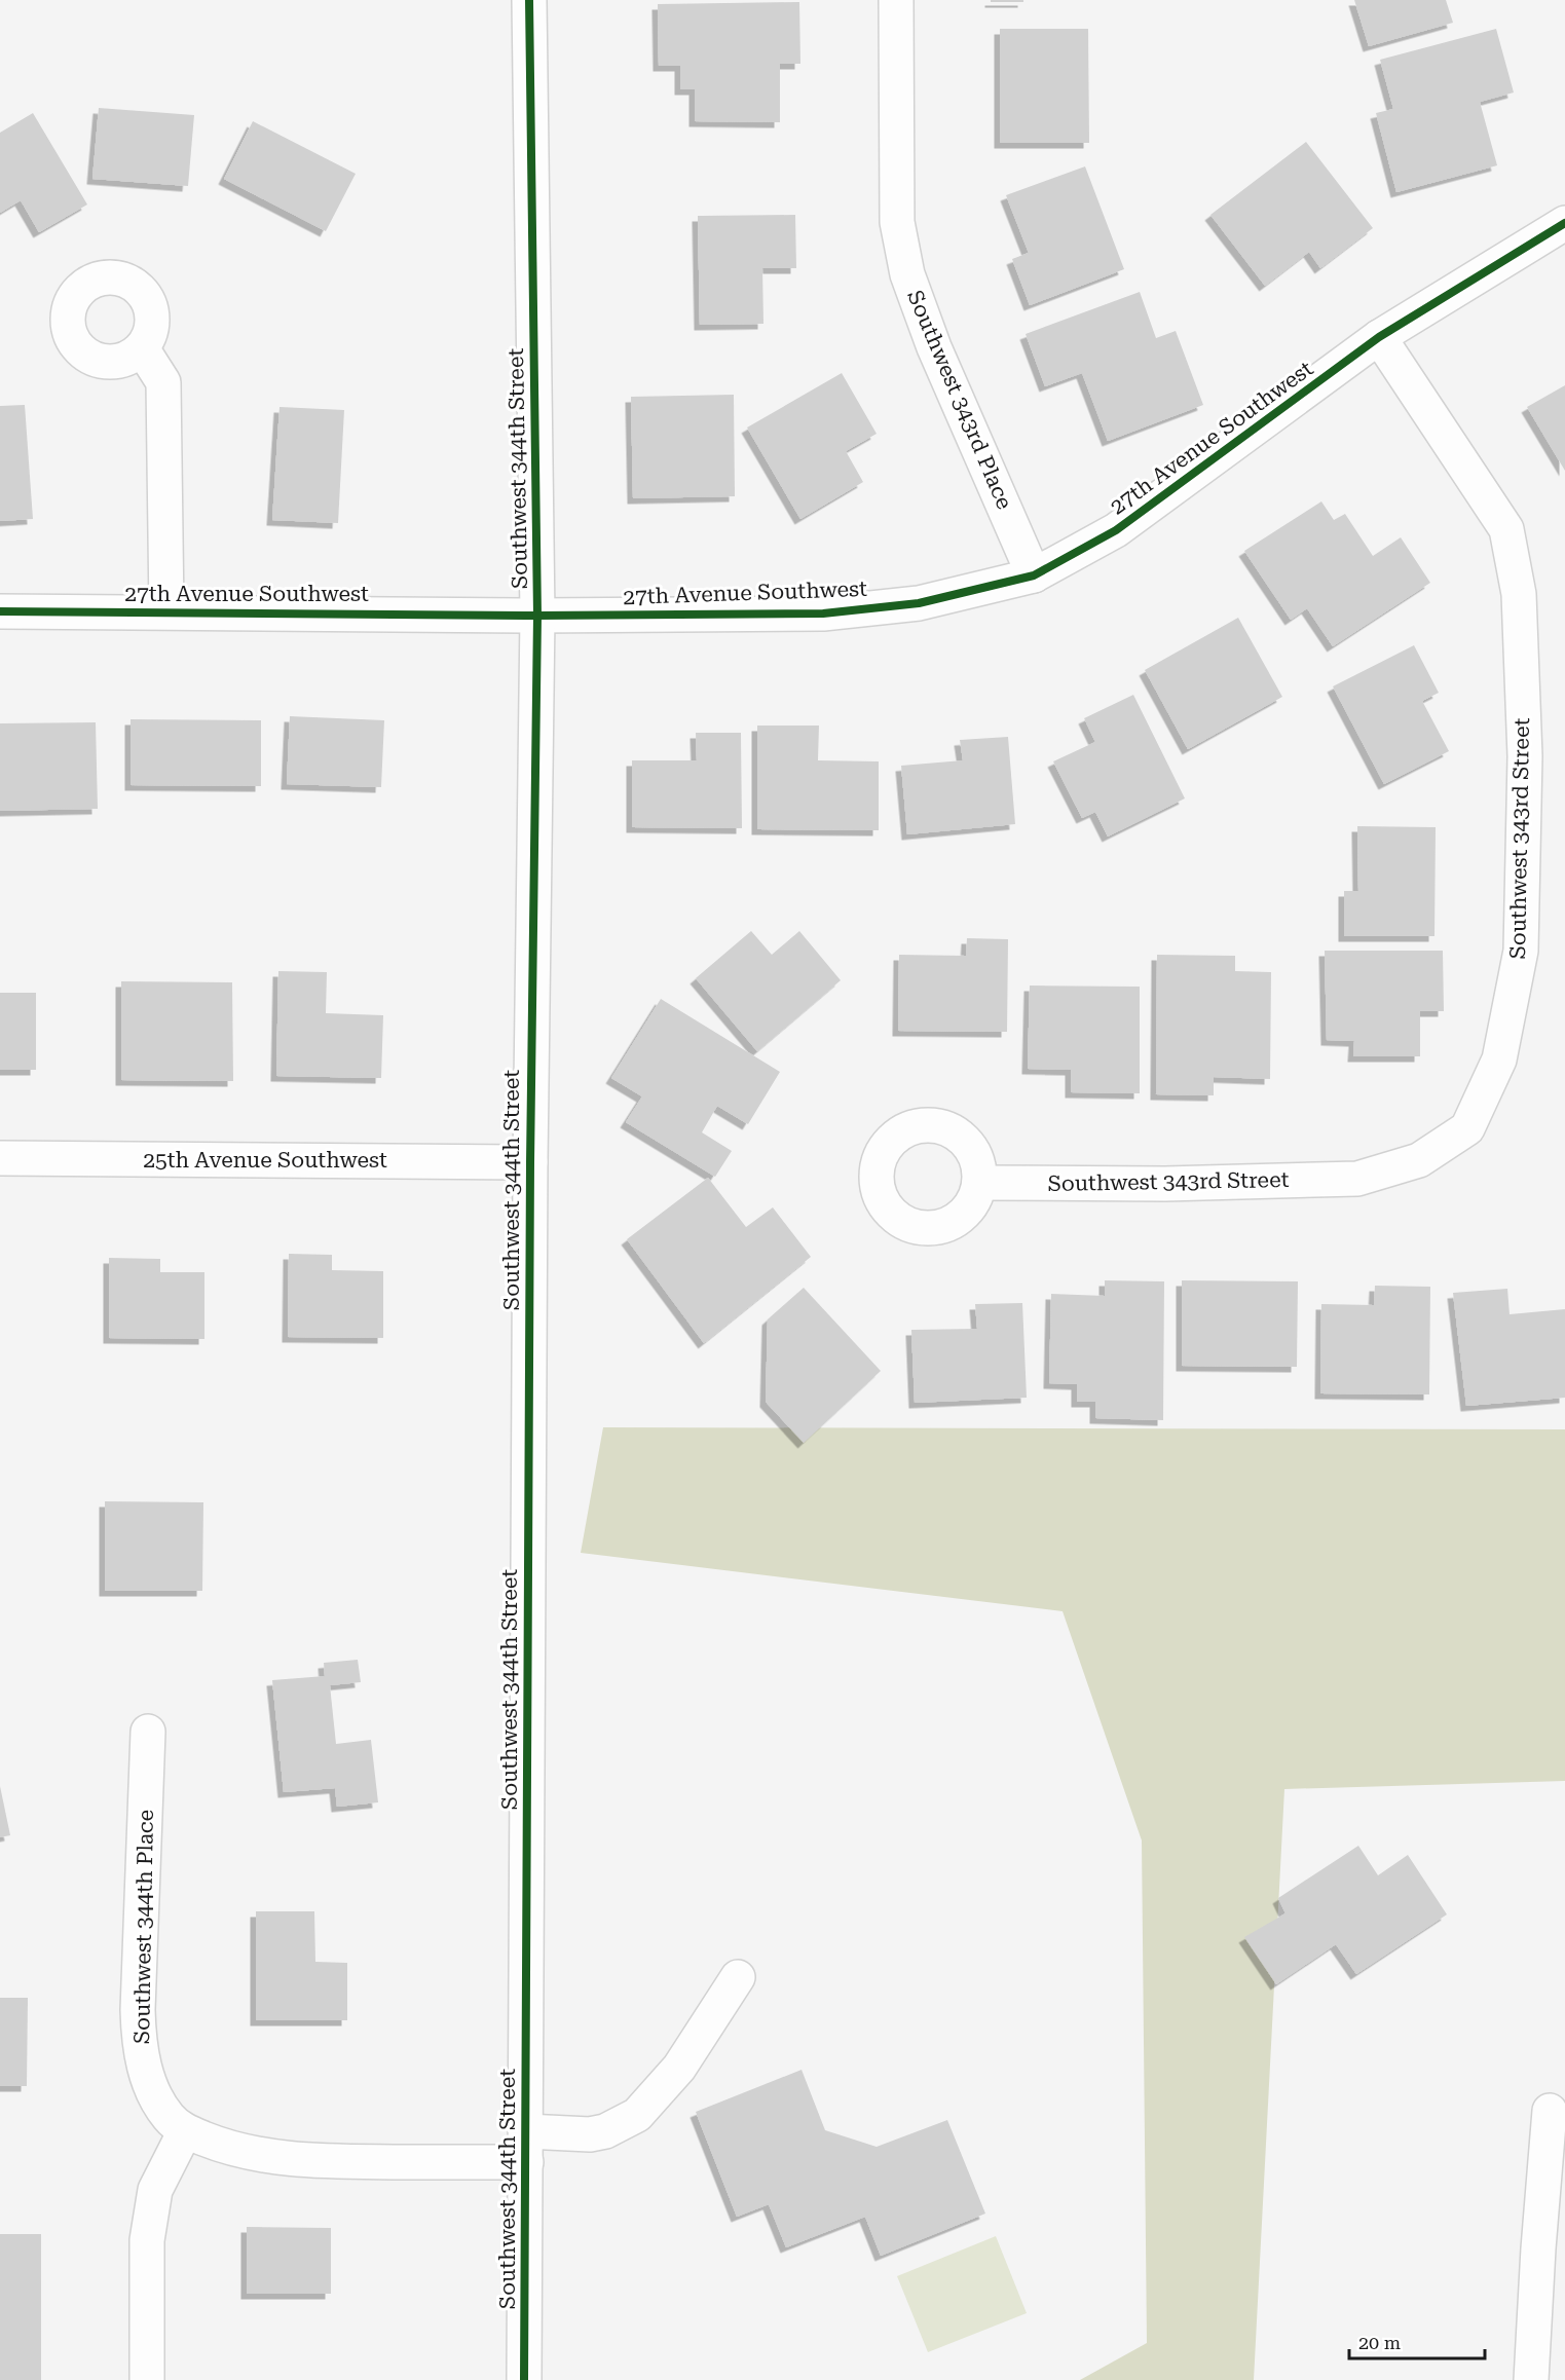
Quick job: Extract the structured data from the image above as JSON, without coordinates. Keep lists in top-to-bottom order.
{
  "streets": {
    "street": [
      "Southwest 343rd Place",
      "27th Avenue Southwest",
      "Southwest 344th Street",
      "Southwest 343rd Street",
      "25th Avenue Southwest",
      "Southwest 344th Place"
    ]
  },
  "crossings": [
    ["Southwest 343rd Place", "27th Avenue Southwest"],
    ["27th Avenue Southwest", "Southwest 344th Street"],
    ["27th Avenue Southwest", "Southwest 343rd Street"],
    ["Southwest 344th Street", "25th Avenue Southwest"]
  ],
  "scale_bar": "20 m"
}
